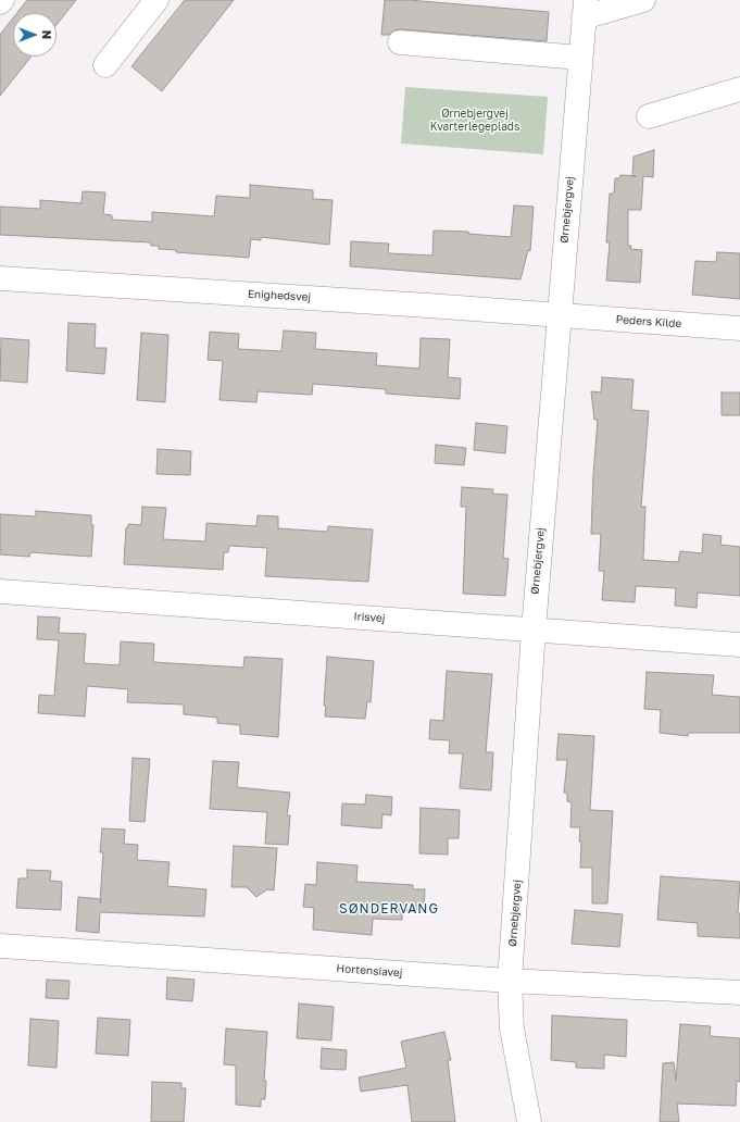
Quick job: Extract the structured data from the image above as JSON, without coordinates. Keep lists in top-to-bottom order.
{
  "streets": {
    "street": [
      "Ørnebjergvej",
      "Enighedsvej",
      "Peders Kilde",
      "Irisvej",
      "Hortensiavej"
    ]
  },
  "crossings": [
    ["Ørnebjergvej", "Enighedsvej"],
    ["Ørnebjergvej", "Peders Kilde"],
    ["Ørnebjergvej", "Irisvej"],
    ["Ørnebjergvej", "Hortensiavej"],
    ["Enighedsvej", "Peders Kilde"]
  ],
  "districts": ["SØNDERVANG"],
  "parks": ["Ørnebjergvej Kvarterlegeplads"],
  "north": "right"
}
